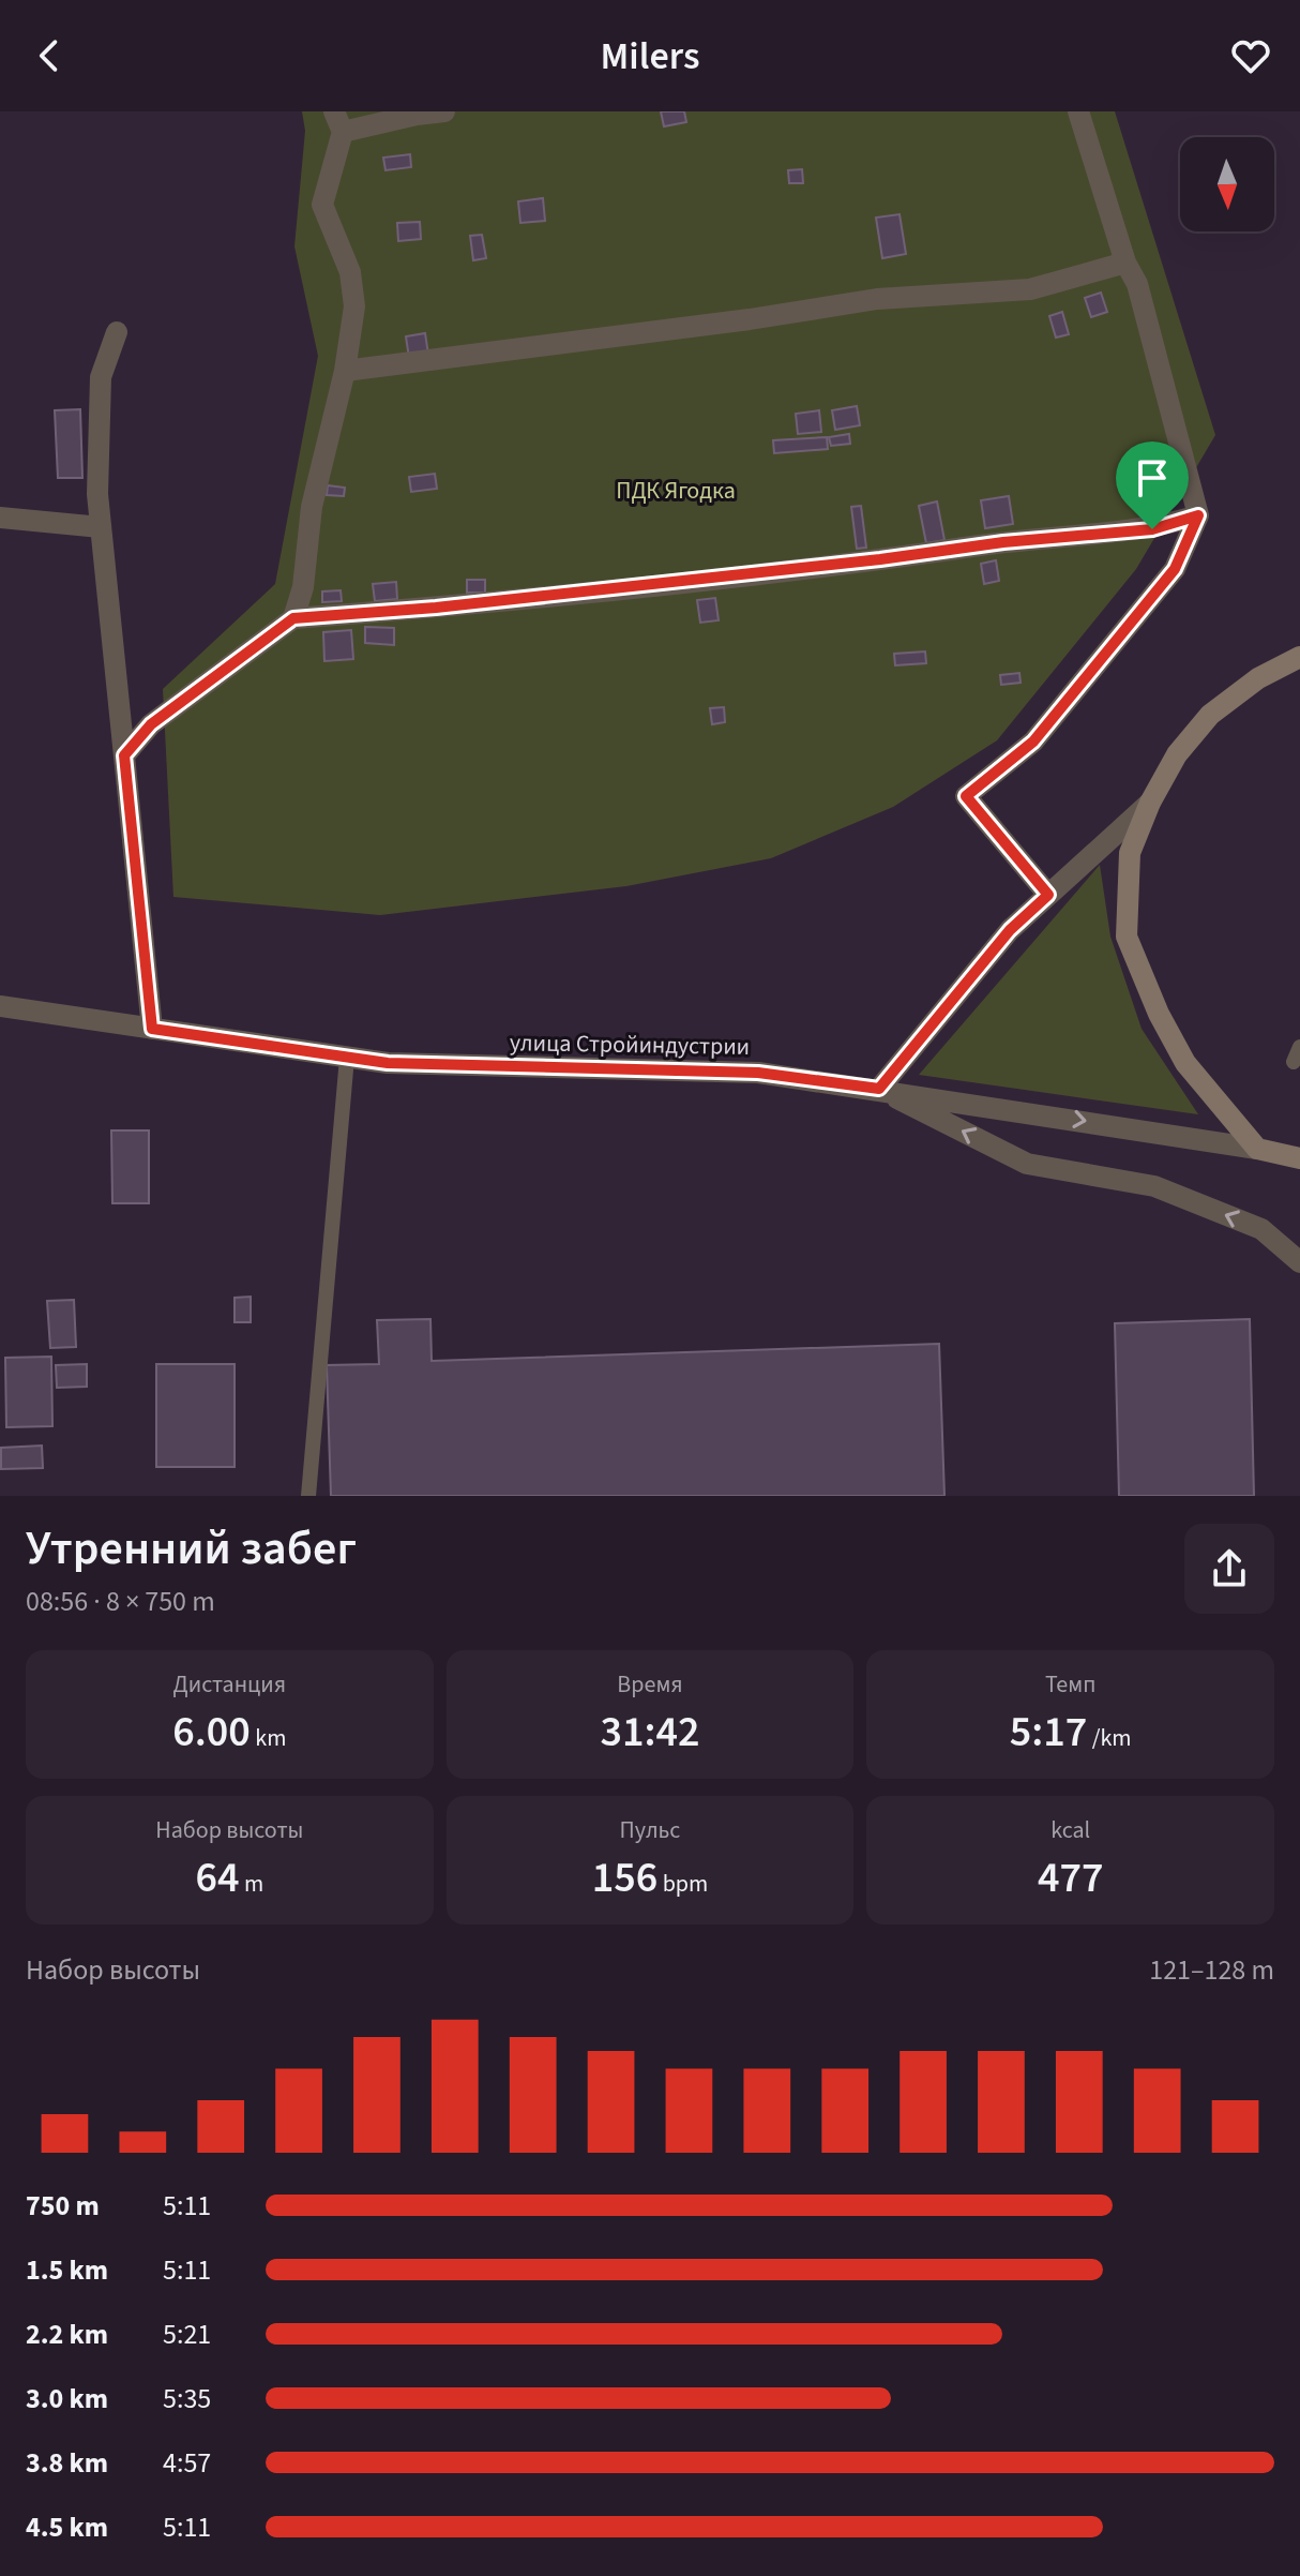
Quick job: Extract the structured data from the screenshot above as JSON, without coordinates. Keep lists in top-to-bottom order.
{
  "streets": {
    "street": ["улица Стройиндустрии"]
  },
  "parks": ["ПДК Ягодка"],
  "north": "bottom",
  "page": {
    "header": "Milers",
    "heading": ["Утренний забег", "08:56 · 8 × 750 m"],
    "stats": [
      ["Дистанция", "6.00 km"],
      ["Время", "31:42"],
      ["Темп", "5:17 /km"],
      ["Набор высоты", "64 m"],
      ["Пульс", "156 bpm"],
      ["kcal", "477"]
    ],
    "chart": ["Набор высоты", "121–128 m"],
    "list": [
      {
        "name": "750 m",
        "note": "5:11"
      },
      {
        "name": "1.5 km",
        "note": "5:11"
      },
      {
        "name": "2.2 km",
        "note": "5:21"
      },
      {
        "name": "3.0 km",
        "note": "5:35"
      },
      {
        "name": "3.8 km",
        "note": "4:57"
      },
      {
        "name": "4.5 km",
        "note": "5:11"
      }
    ]
  }
}
